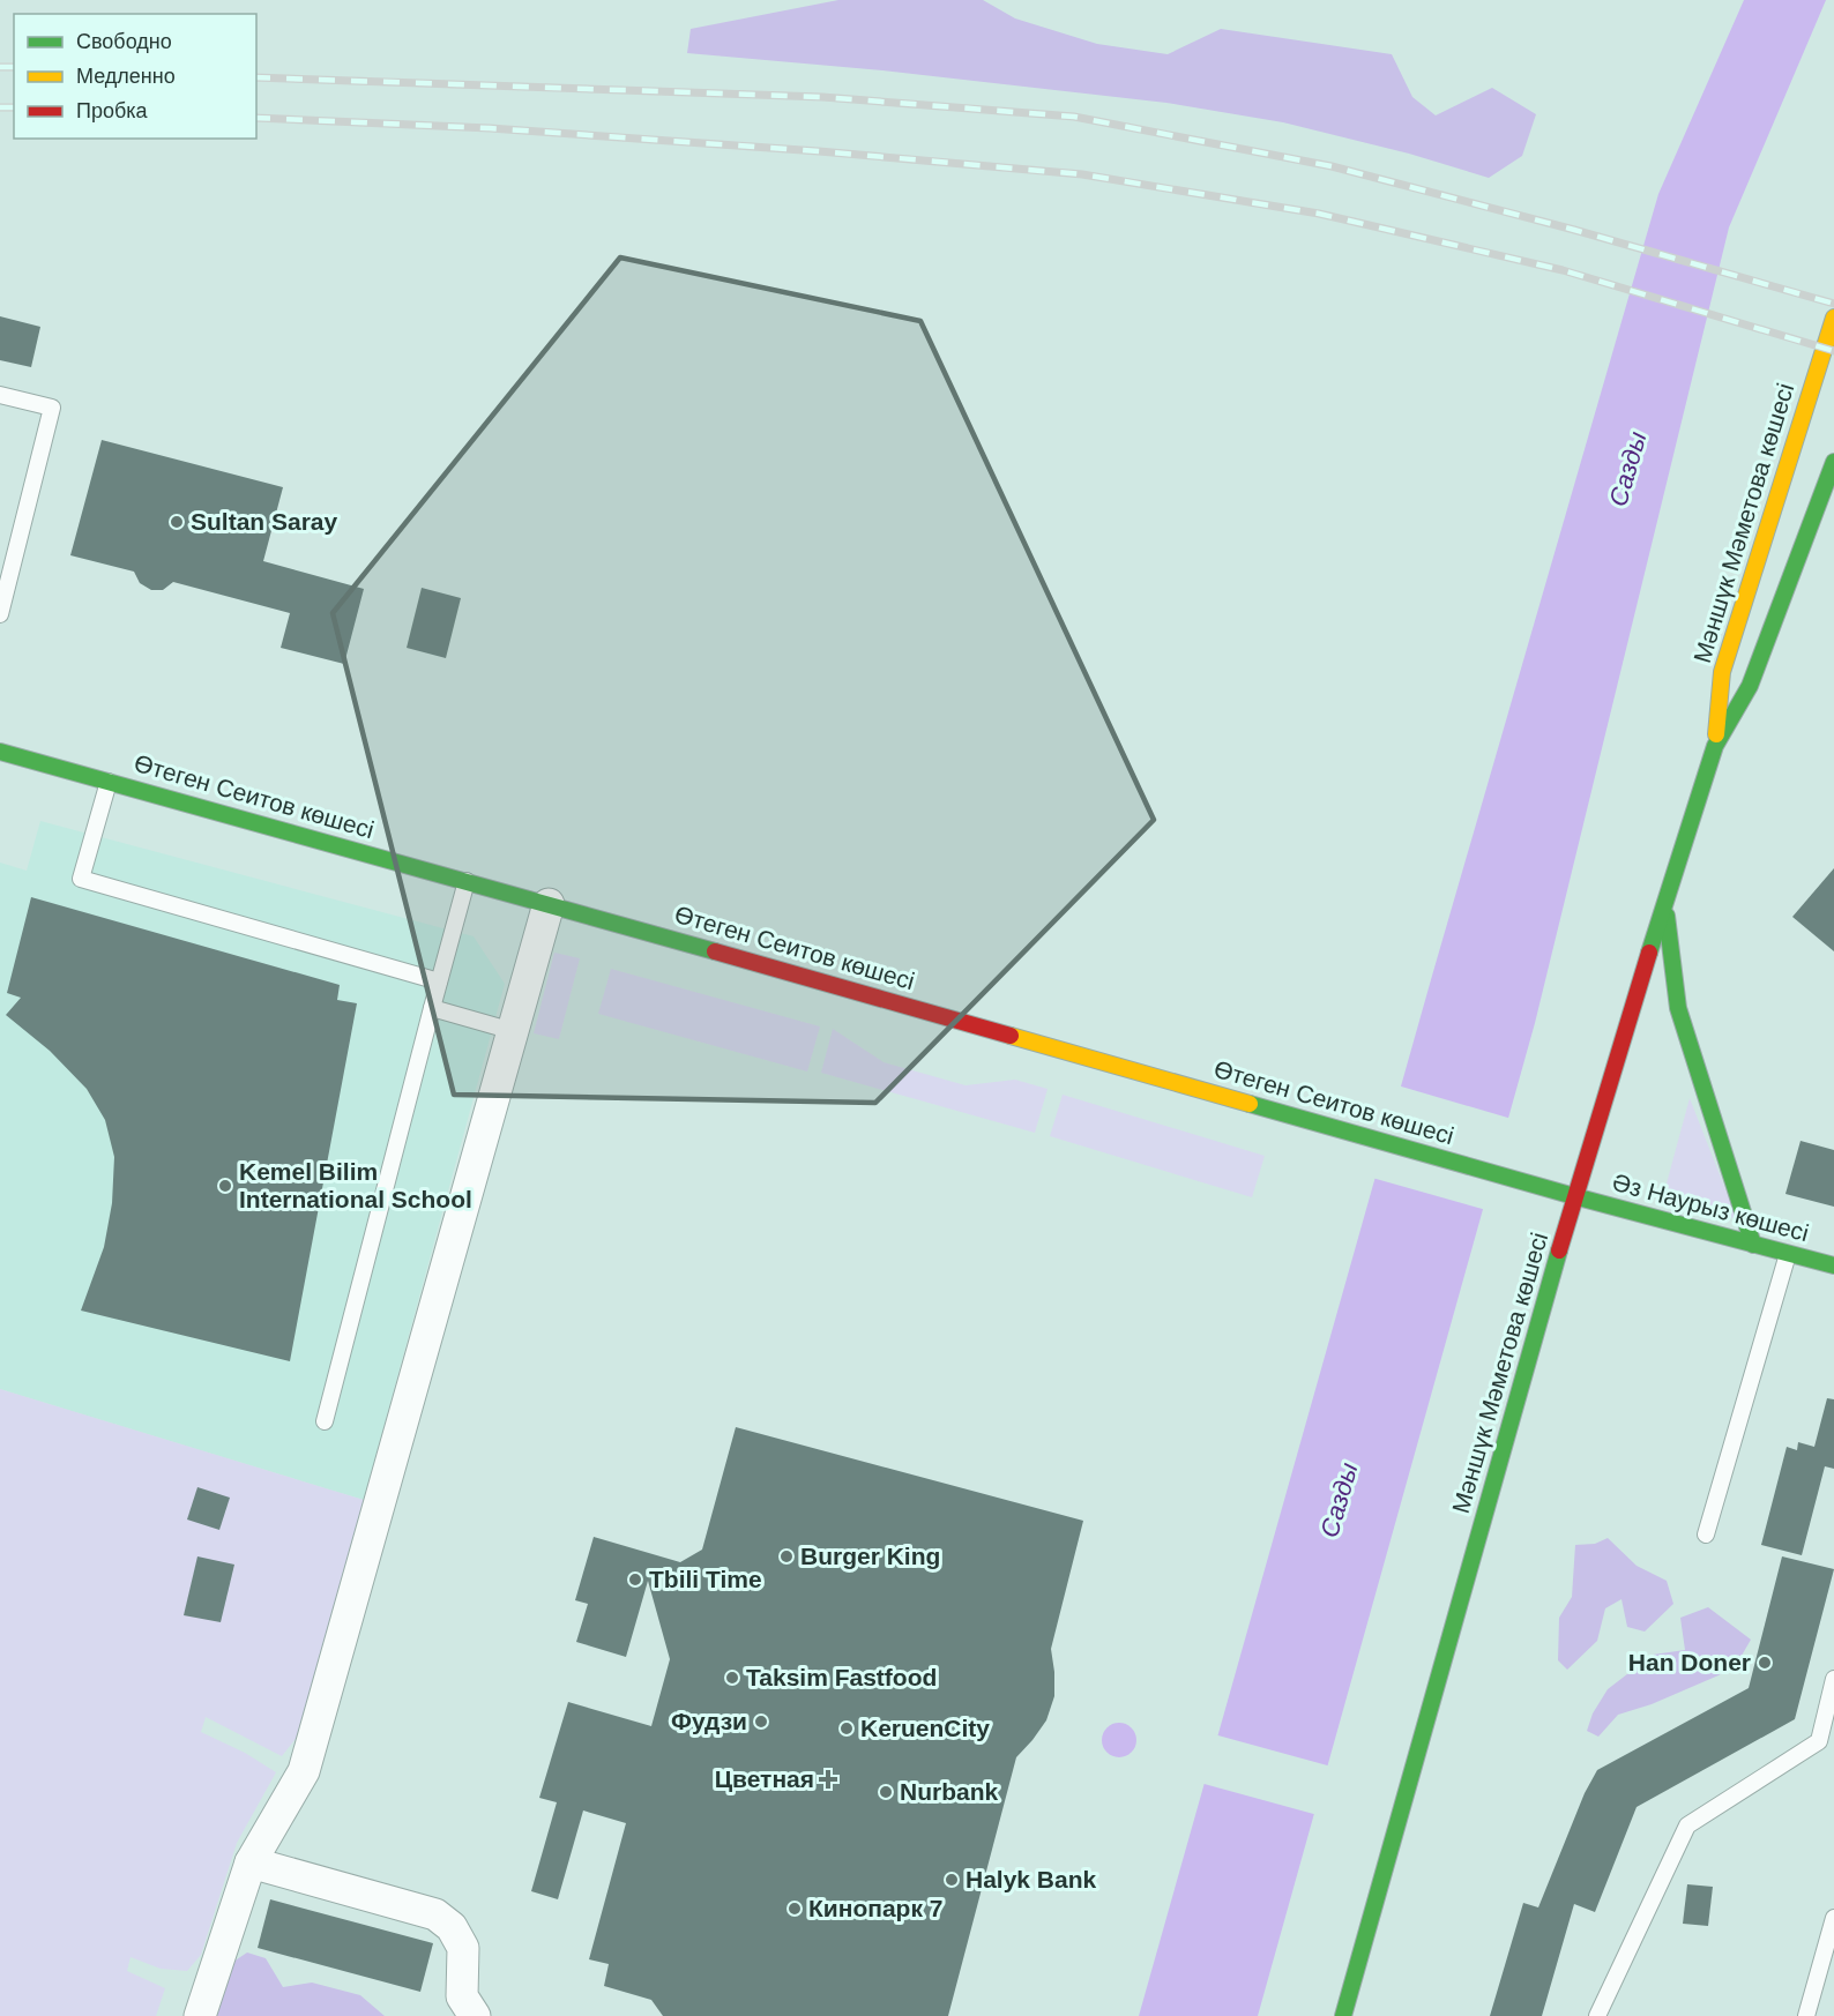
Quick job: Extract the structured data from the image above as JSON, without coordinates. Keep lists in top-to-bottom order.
{
  "streets": {
    "main road": ["Мәншүк Мәметова көшесі", "Өтеген Сеитов көшесі", "Әз Наурыз көшесі"]
  },
  "crossings": [
    ["Мәншүк Мәметова көшесі", "Өтеген Сеитов көшесі"],
    ["Мәншүк Мәметова көшесі", "Әз Наурыз көшесі"],
    ["Өтеген Сеитов көшесі", "Әз Наурыз көшесі"]
  ],
  "water": ["Сазды"],
  "places": {
    "other": [
      "Sultan Saray",
      "Kemel Bilim International School",
      "Burger King",
      "Tbili Time",
      "Han Doner",
      "Taksim Fastfood",
      "Фудзи",
      "KeruenCity",
      "Nurbank",
      "Halyk Bank",
      "Кинопарк 7"
    ],
    "health": ["Цветная"]
  },
  "legend": ["Свободно", "Медленно", "Пробка"]
}
